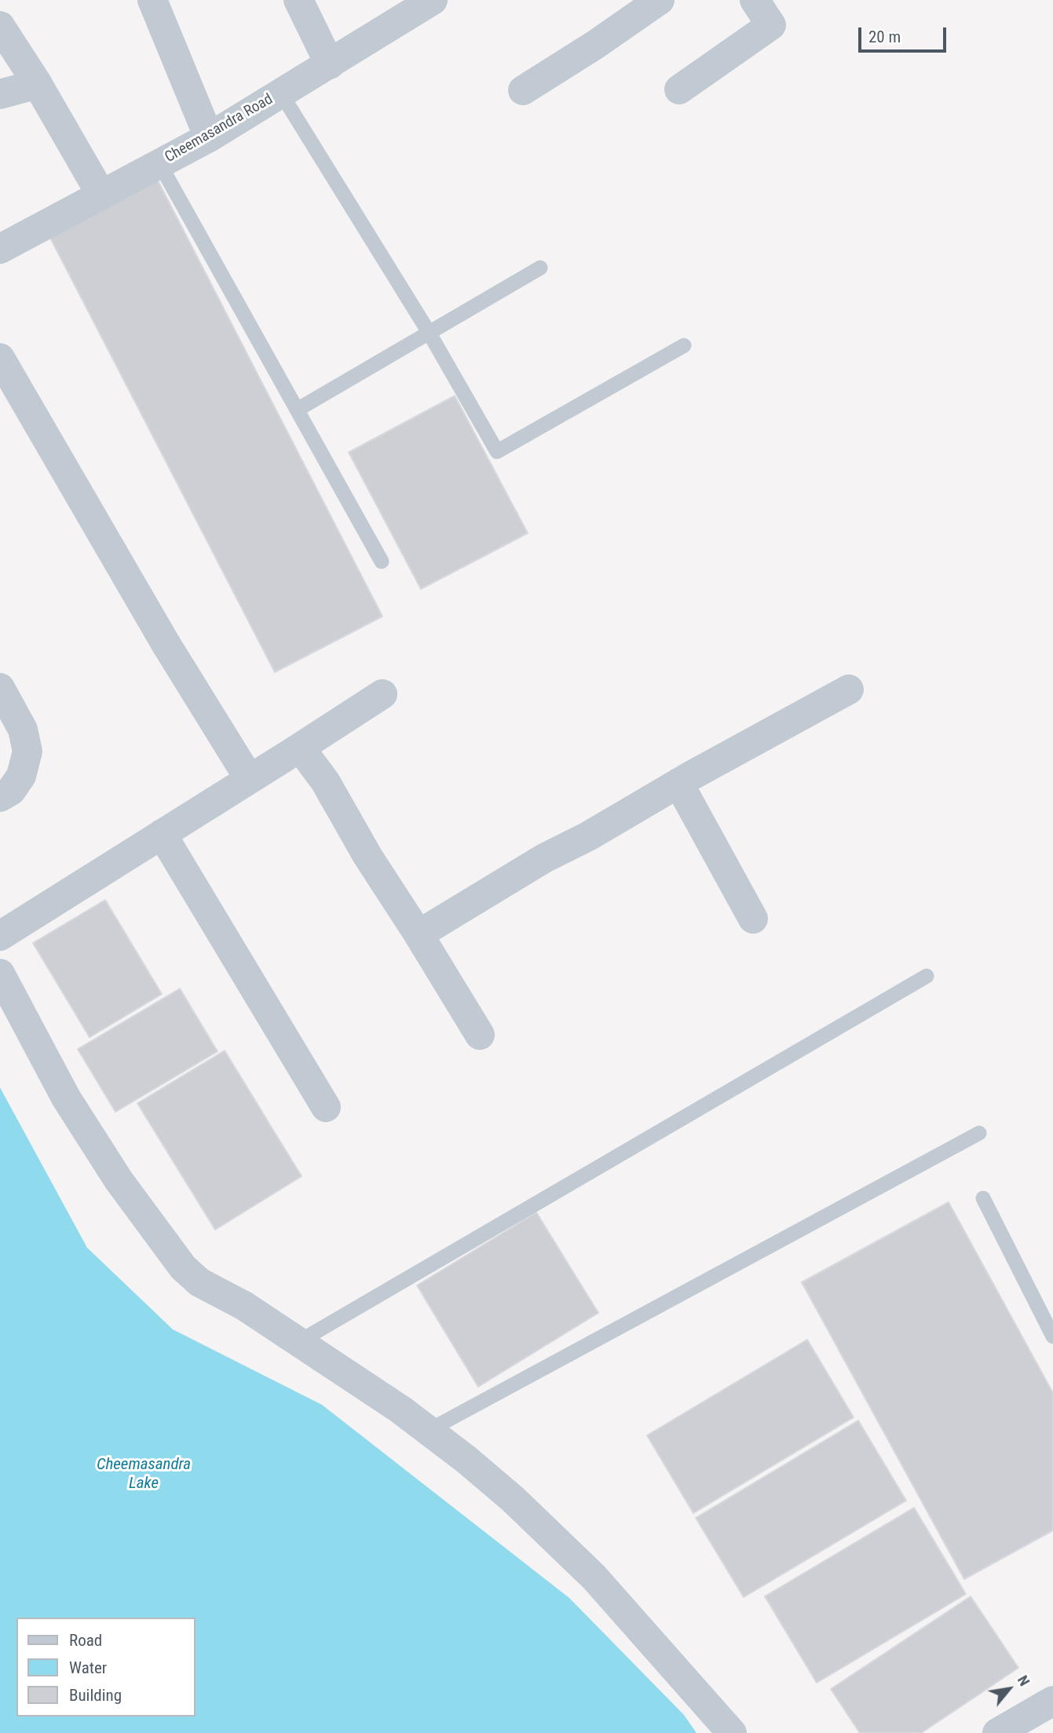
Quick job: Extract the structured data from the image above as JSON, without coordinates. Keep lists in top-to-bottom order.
{
  "streets": {
    "street": ["Cheemasandra Road"]
  },
  "water": ["Cheemasandra Lake"],
  "legend": ["Road", "Water", "Building"],
  "scale_bar": "20 m",
  "north": "top right"
}
